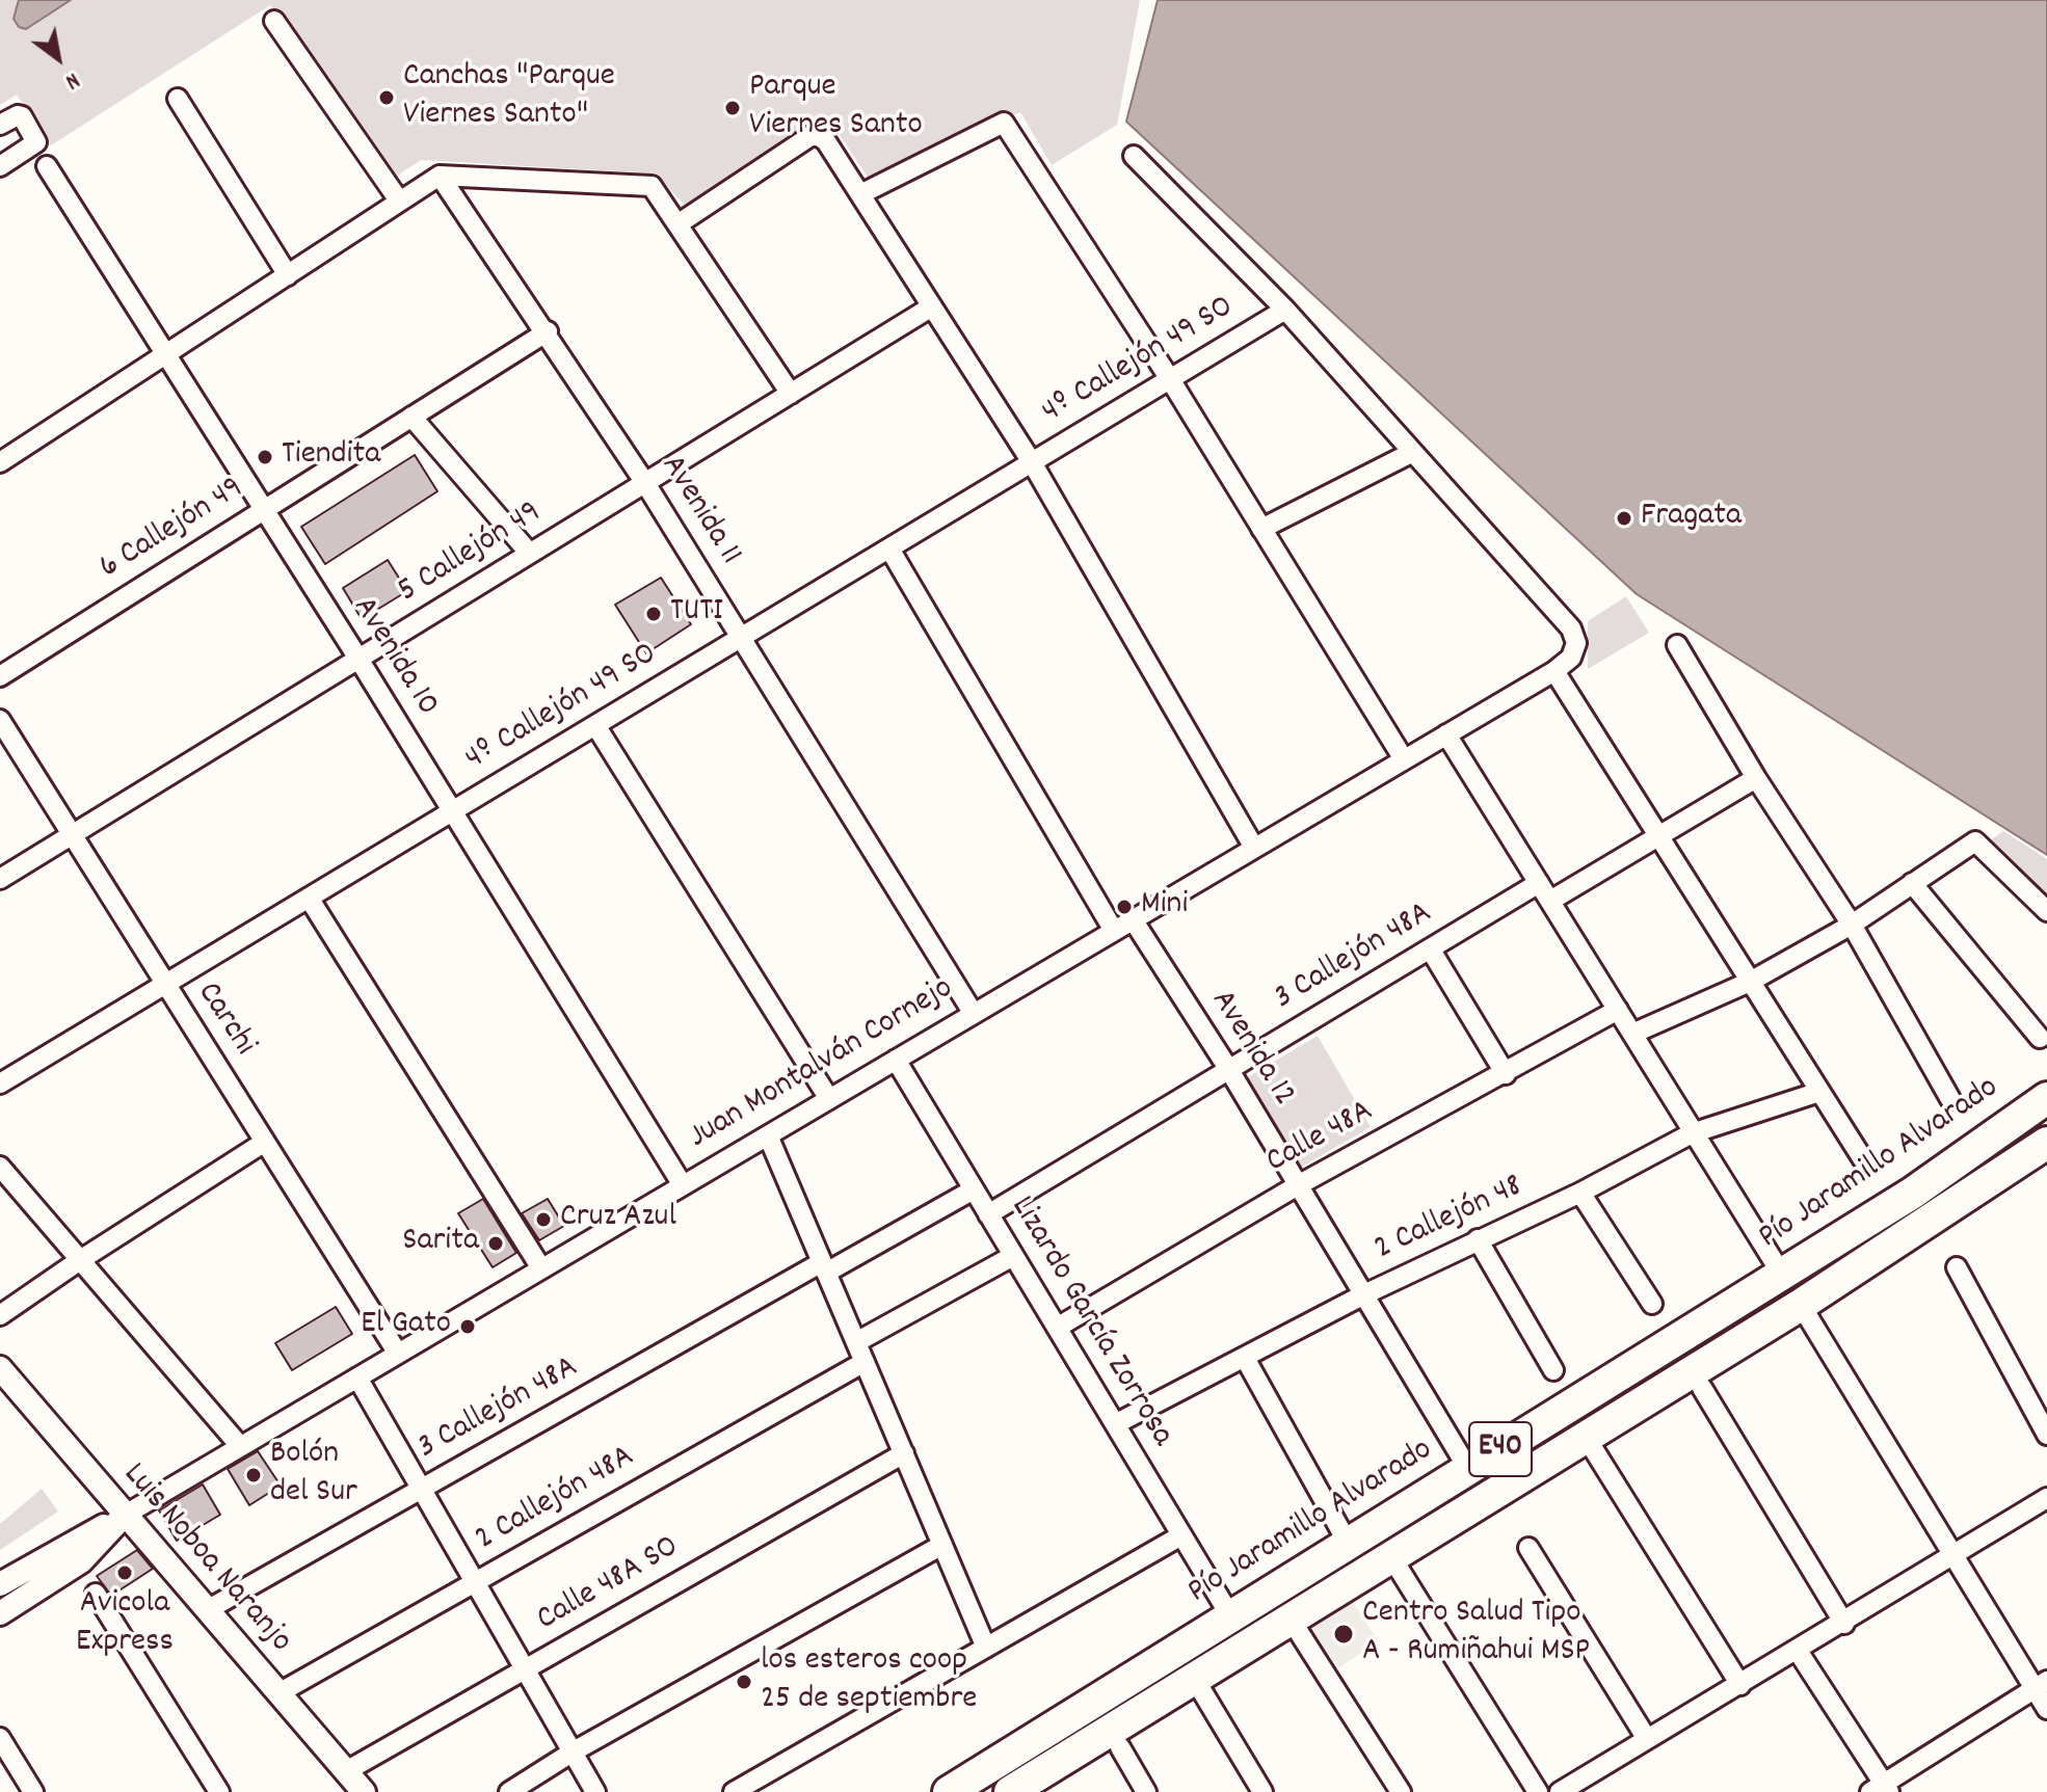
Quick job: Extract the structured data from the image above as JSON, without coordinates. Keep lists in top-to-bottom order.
{
  "streets": {
    "highway": ["Pío Jaramillo Alvarado", "E40"],
    "street": [
      "4º Callejón 49 SO",
      "Avenida 11",
      "6 Callejón 49",
      "5 Callejón 49",
      "Avenida 10",
      "3 Callejón 48A",
      "Carchi",
      "Avenida 12",
      "Juan Montalván Cornejo",
      "Calle 48A",
      "2 Callejón 48",
      "Lizardo García Zorrosa",
      "2 Callejón 48A",
      "Luis Noboa Naranjo",
      "Calle 48A SO"
    ]
  },
  "crossings": [
    ["4º Callejón 49 SO", "Avenida 11"],
    ["4º Callejón 49 SO", "Avenida 10"],
    ["4º Callejón 49 SO", "Carchi"],
    ["Avenida 11", "6 Callejón 49"],
    ["Avenida 11", "5 Callejón 49"],
    ["Avenida 11", "Juan Montalván Cornejo"],
    ["6 Callejón 49", "Avenida 10"],
    ["5 Callejón 49", "Avenida 10"],
    ["5 Callejón 49", "Carchi"],
    ["Avenida 10", "Juan Montalván Cornejo"],
    ["3 Callejón 48A", "Avenida 12"],
    ["3 Callejón 48A", "Lizardo García Zorrosa"],
    ["3 Callejón 48A", "Luis Noboa Naranjo"],
    ["Carchi", "Juan Montalván Cornejo"],
    ["Avenida 12", "Juan Montalván Cornejo"],
    ["Avenida 12", "Calle 48A"],
    ["Avenida 12", "Pío Jaramillo Alvarado"],
    ["Avenida 12", "2 Callejón 48"],
    ["Juan Montalván Cornejo", "Lizardo García Zorrosa"],
    ["Juan Montalván Cornejo", "Luis Noboa Naranjo"],
    ["Calle 48A", "Lizardo García Zorrosa"],
    ["Pío Jaramillo Alvarado", "Lizardo García Zorrosa"],
    ["2 Callejón 48", "Lizardo García Zorrosa"],
    ["2 Callejón 48A", "Luis Noboa Naranjo"],
    ["Luis Noboa Naranjo", "Calle 48A SO"]
  ],
  "places": [
    "Canchas \"Parque Viernes Santo\"",
    "Parque Viernes Santo",
    "Tiendita",
    "Fragata",
    "TUTI",
    "Mini",
    "Cruz Azul",
    "Sarita",
    "El Gato",
    "Bolón del Sur",
    "Avicola Express",
    "Centro Salud Tipo A - Rumiñahui MSP",
    "los esteros coop 25 de septiembre"
  ],
  "north": "bottom right"
}
